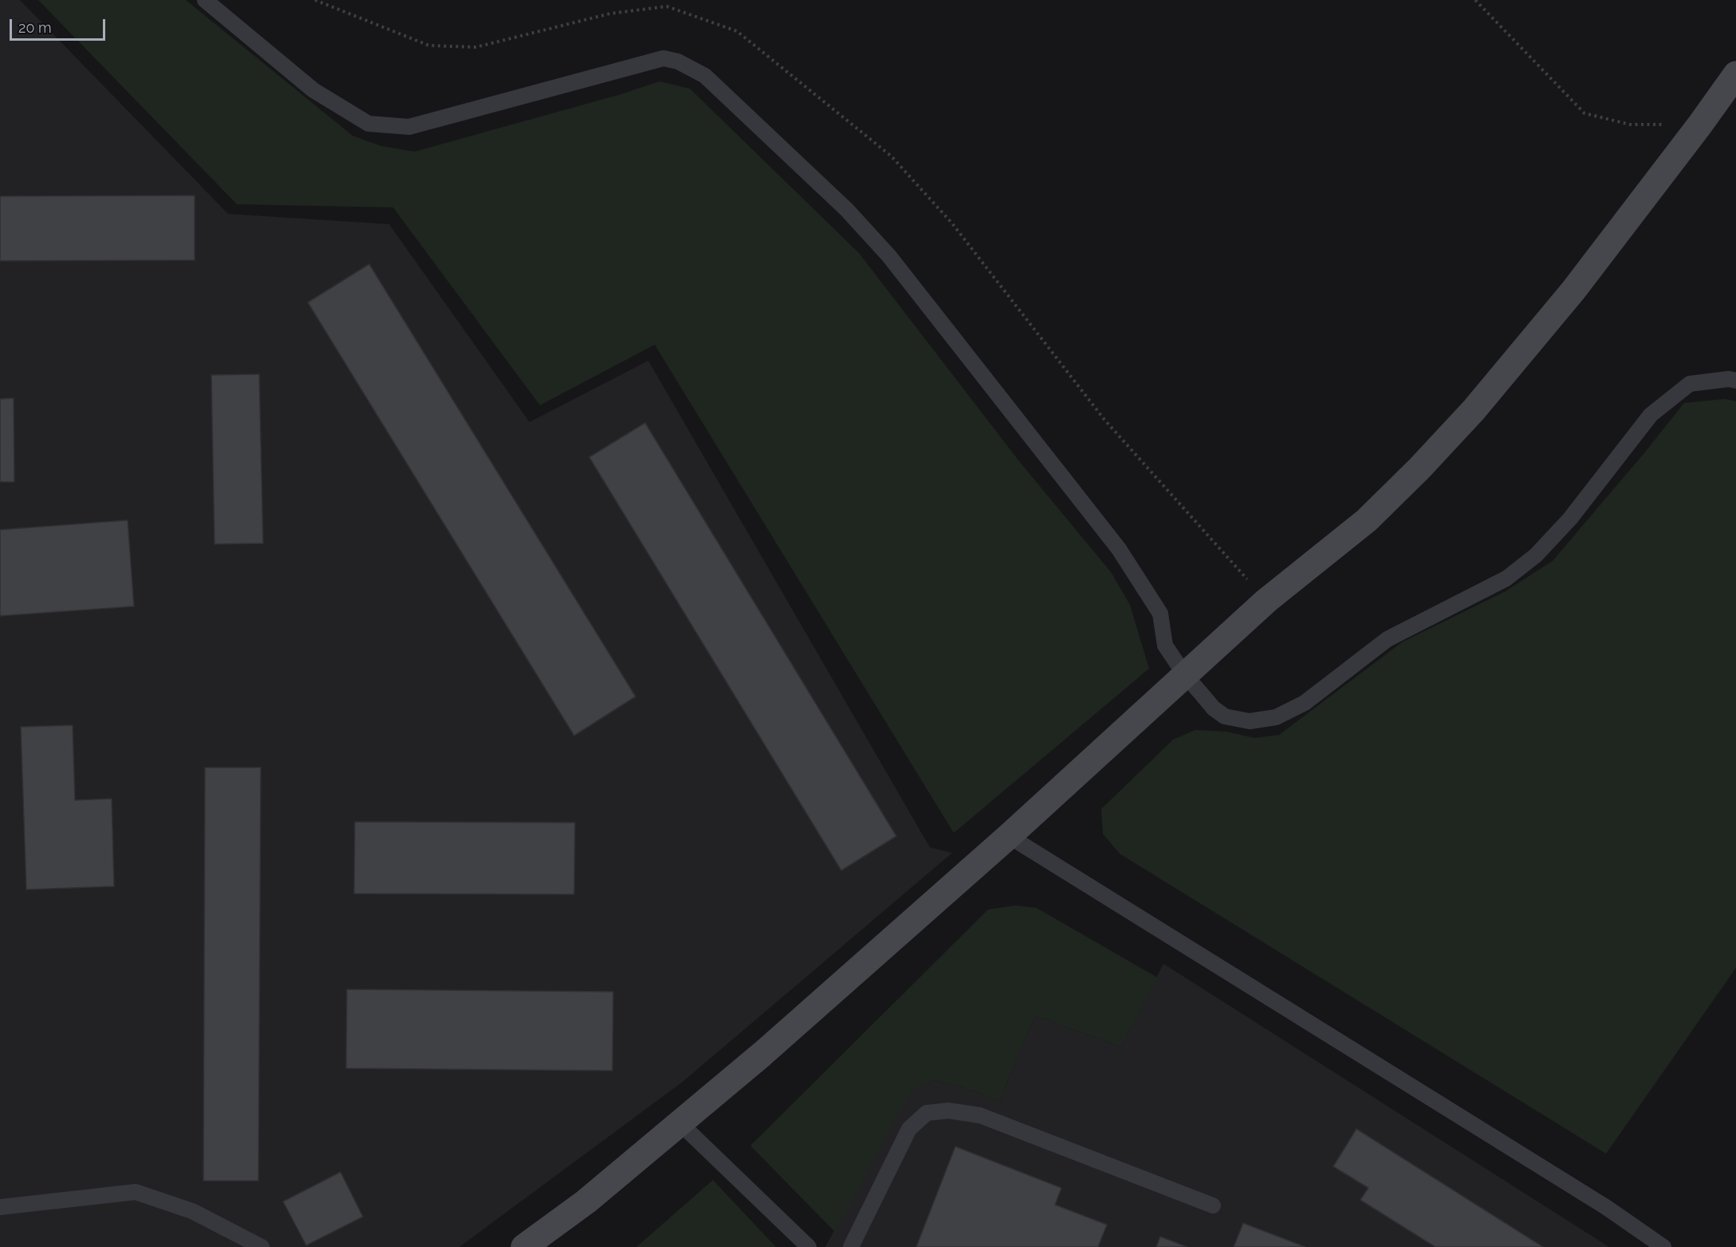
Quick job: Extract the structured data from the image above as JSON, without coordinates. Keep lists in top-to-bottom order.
{
  "scale_bar": "20 m"
}
